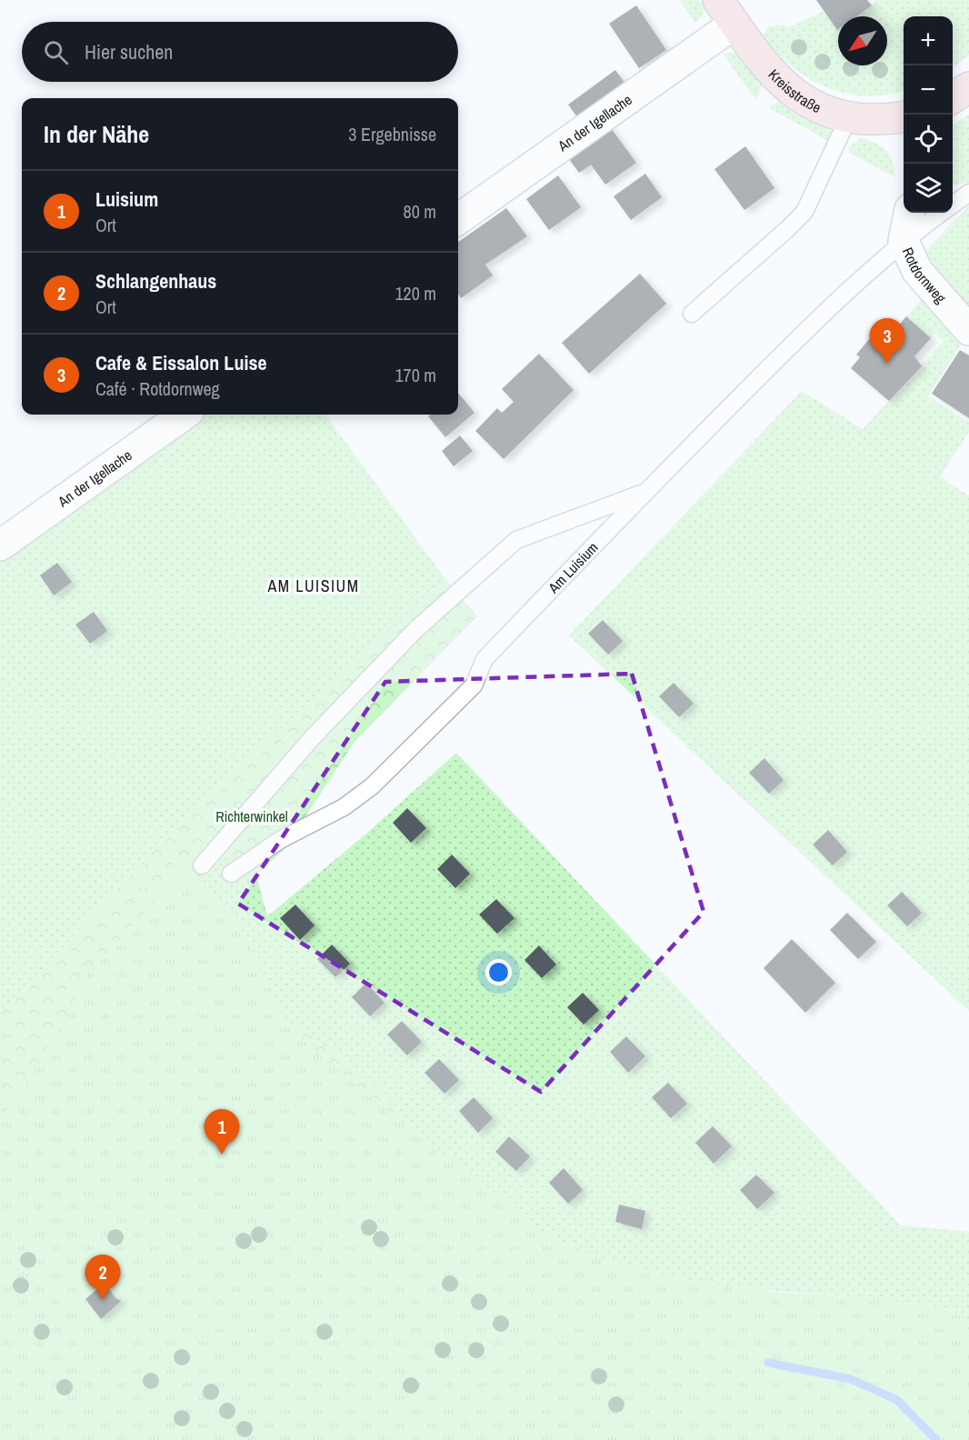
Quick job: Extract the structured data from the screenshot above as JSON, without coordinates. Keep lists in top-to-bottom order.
{
  "streets": {
    "main road": ["Kreisstraße"],
    "street": ["An der Igellache", "Rotdornweg"],
    "lane": ["Am Luisium"]
  },
  "crossings": [
    ["Kreisstraße", "An der Igellache"],
    ["Rotdornweg", "Am Luisium"]
  ],
  "districts": ["AM LUISIUM"],
  "parks": ["Richterwinkel"],
  "north": "bottom left",
  "page": {
    "map_buttons": ["+", "−"],
    "search": "Hier suchen",
    "heading": ["In der Nähe", "3 Ergebnisse"],
    "list": [
      {
        "mark": "1",
        "name": "Luisium",
        "note": "Ort",
        "value": "80 m"
      },
      {
        "mark": "2",
        "name": "Schlangenhaus",
        "note": "Ort",
        "value": "120 m"
      },
      {
        "mark": "3",
        "name": "Cafe & Eissalon Luise",
        "note": "Café · Rotdornweg",
        "value": "170 m"
      }
    ],
    "pins": ["3", "1", "2"]
  }
}
